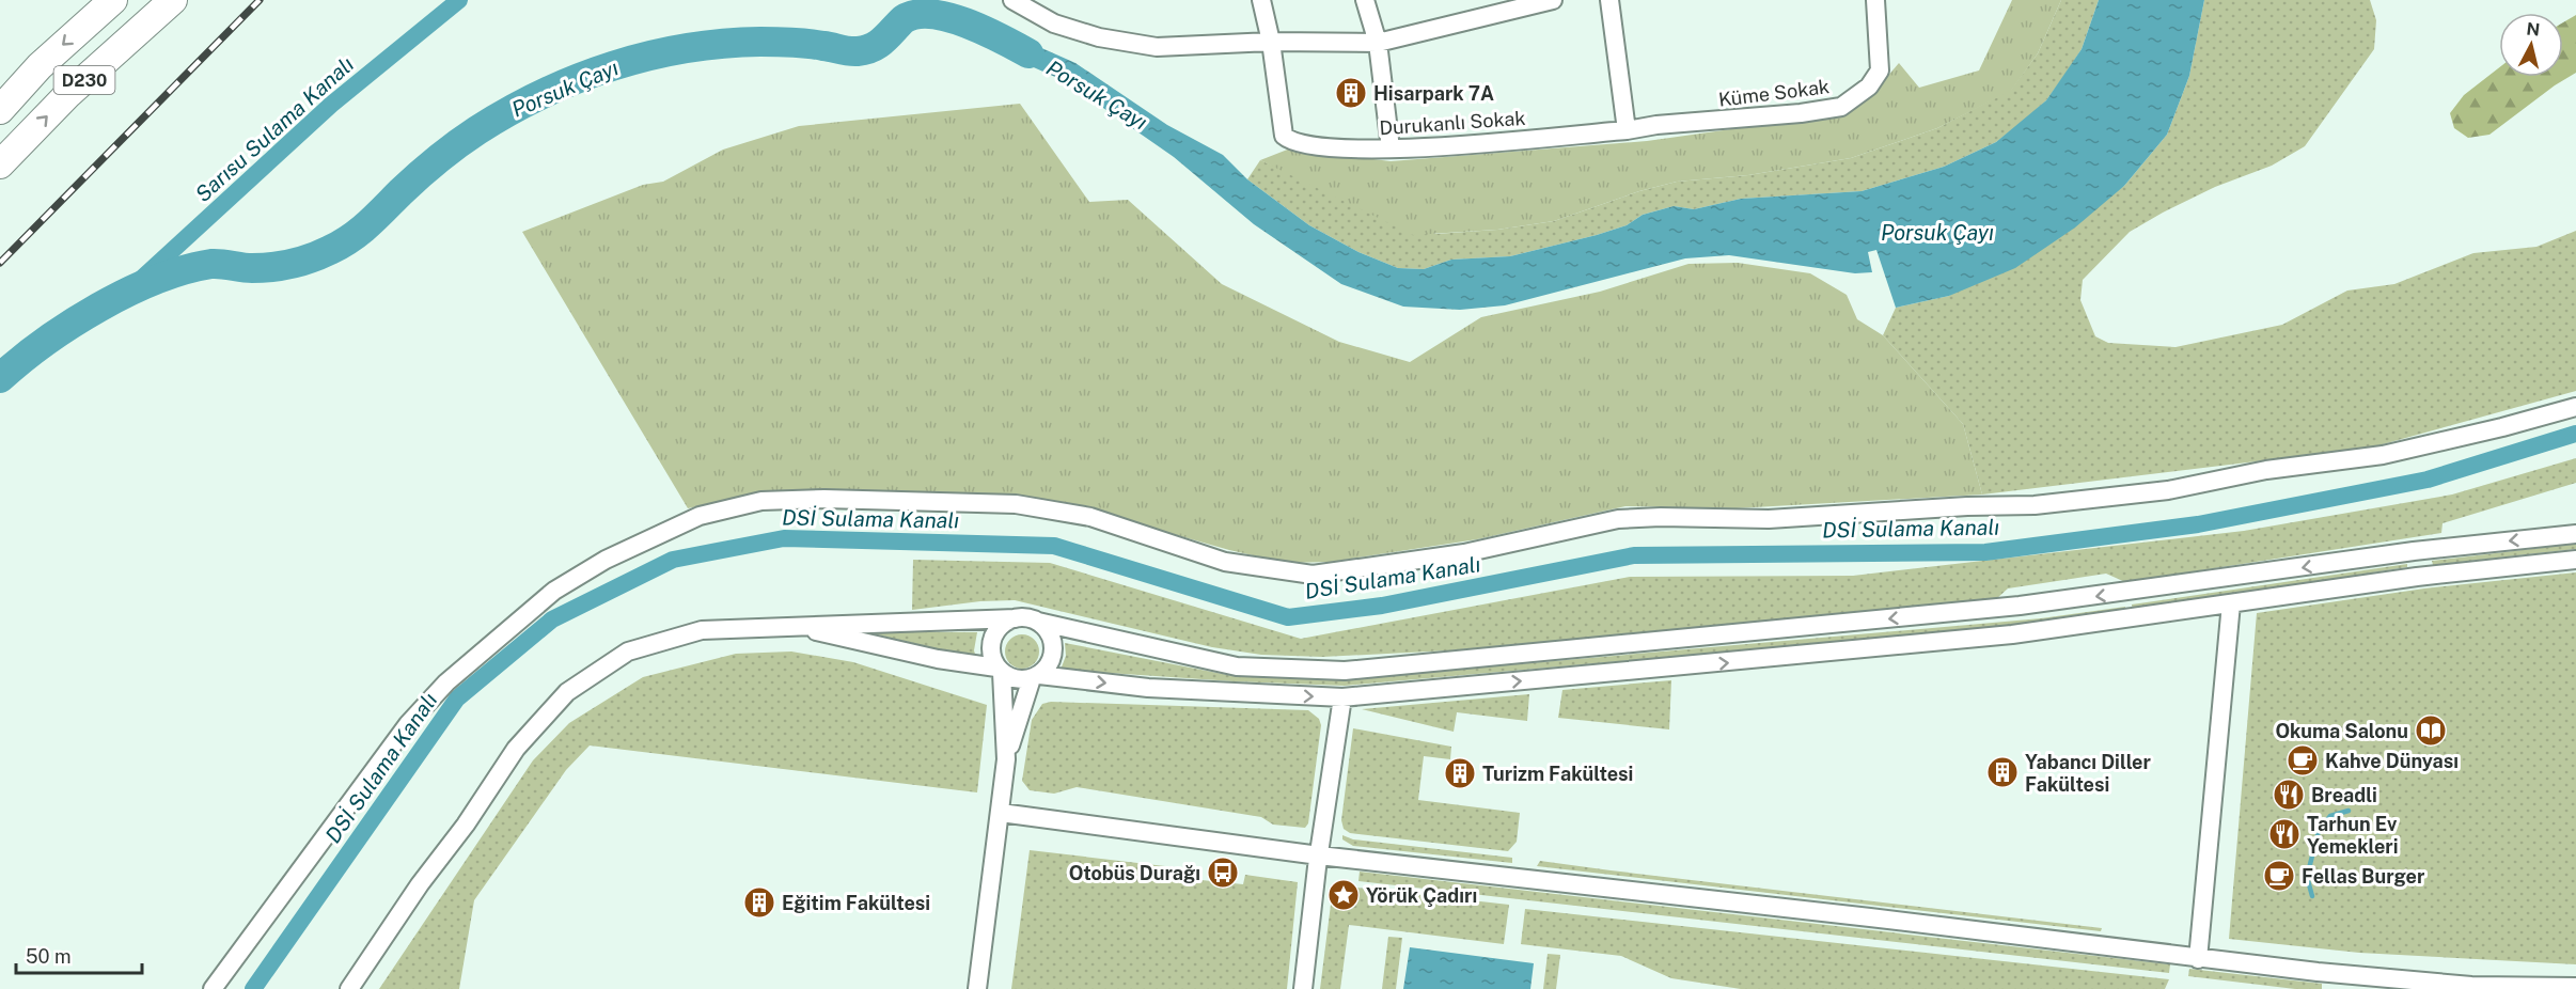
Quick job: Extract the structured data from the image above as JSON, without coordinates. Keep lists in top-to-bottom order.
{
  "streets": {
    "highway": ["D230"],
    "street": ["Küme Sokak", "Durukanlı Sokak"]
  },
  "crossings": [
    ["Küme Sokak", "Durukanlı Sokak"]
  ],
  "water": ["Porsuk Çayı", "Sarısu Sulama Kanalı", "DSİ Sulama Kanalı"],
  "places": {
    "building": [
      "Hisarpark 7A",
      "Yabancı Diller Fakültesi",
      "Turizm Fakültesi",
      "Eğitim Fakültesi"
    ],
    "library": ["Okuma Salonu"],
    "cafe": ["Kahve Dünyası", "Fellas Burger"],
    "restaurant": ["Breadli", "Tarhun Ev Yemekleri"],
    "bus stop": ["Otobüs Durağı"],
    "place": ["Yörük Çadırı"]
  },
  "scale_bar": "50 m",
  "north": "top"
}
